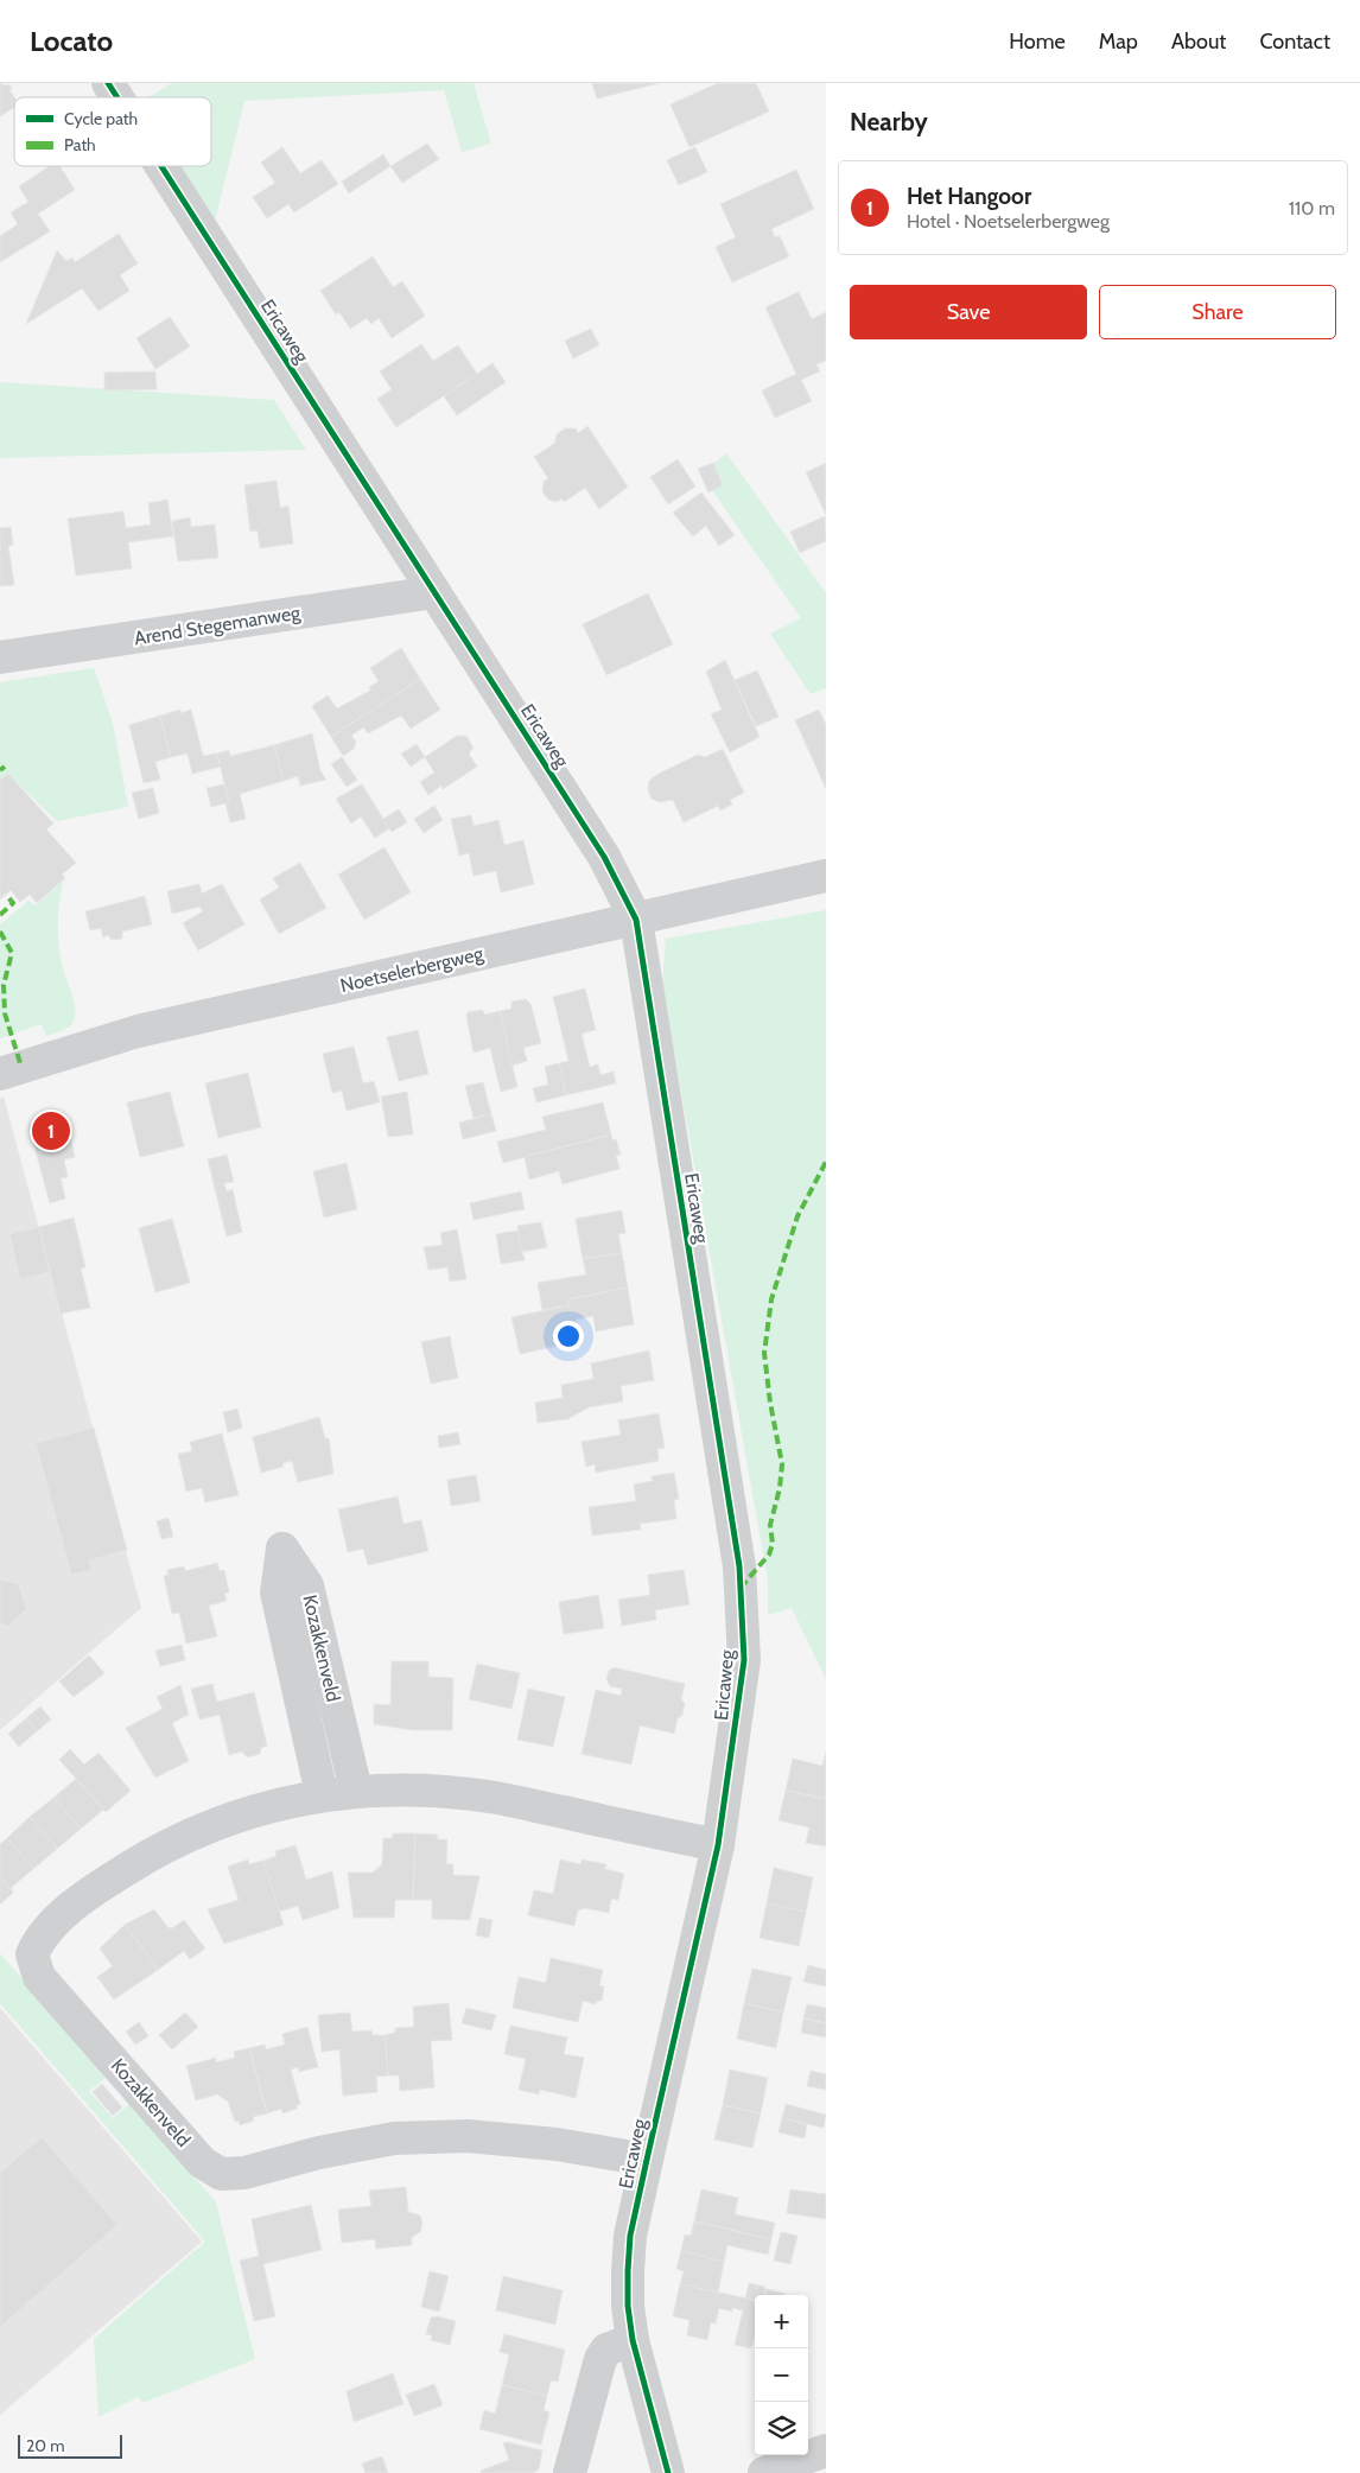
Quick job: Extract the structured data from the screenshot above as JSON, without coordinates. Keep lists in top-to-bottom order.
{
  "streets": {
    "street": [
      "Ericaweg",
      "Arend Stegemanweg",
      "Noetselerbergweg",
      "Kozakkenveld"
    ]
  },
  "crossings": [
    ["Ericaweg", "Arend Stegemanweg"],
    ["Ericaweg", "Noetselerbergweg"],
    ["Ericaweg", "Kozakkenveld"]
  ],
  "legend": ["Cycle path", "Path"],
  "scale_bar": "20 m",
  "page": {
    "header": "Locato",
    "nav": [
      "Home",
      "Map",
      "About",
      "Contact"
    ],
    "heading": "Nearby",
    "list": [
      {
        "mark": "1",
        "name": "Het Hangoor",
        "note": "Hotel · Noetselerbergweg",
        "value": "110 m"
      }
    ],
    "buttons": ["Save", "Share"],
    "pins": "1",
    "map_buttons": ["+", "−"],
    "scale": "20 m"
  }
}
